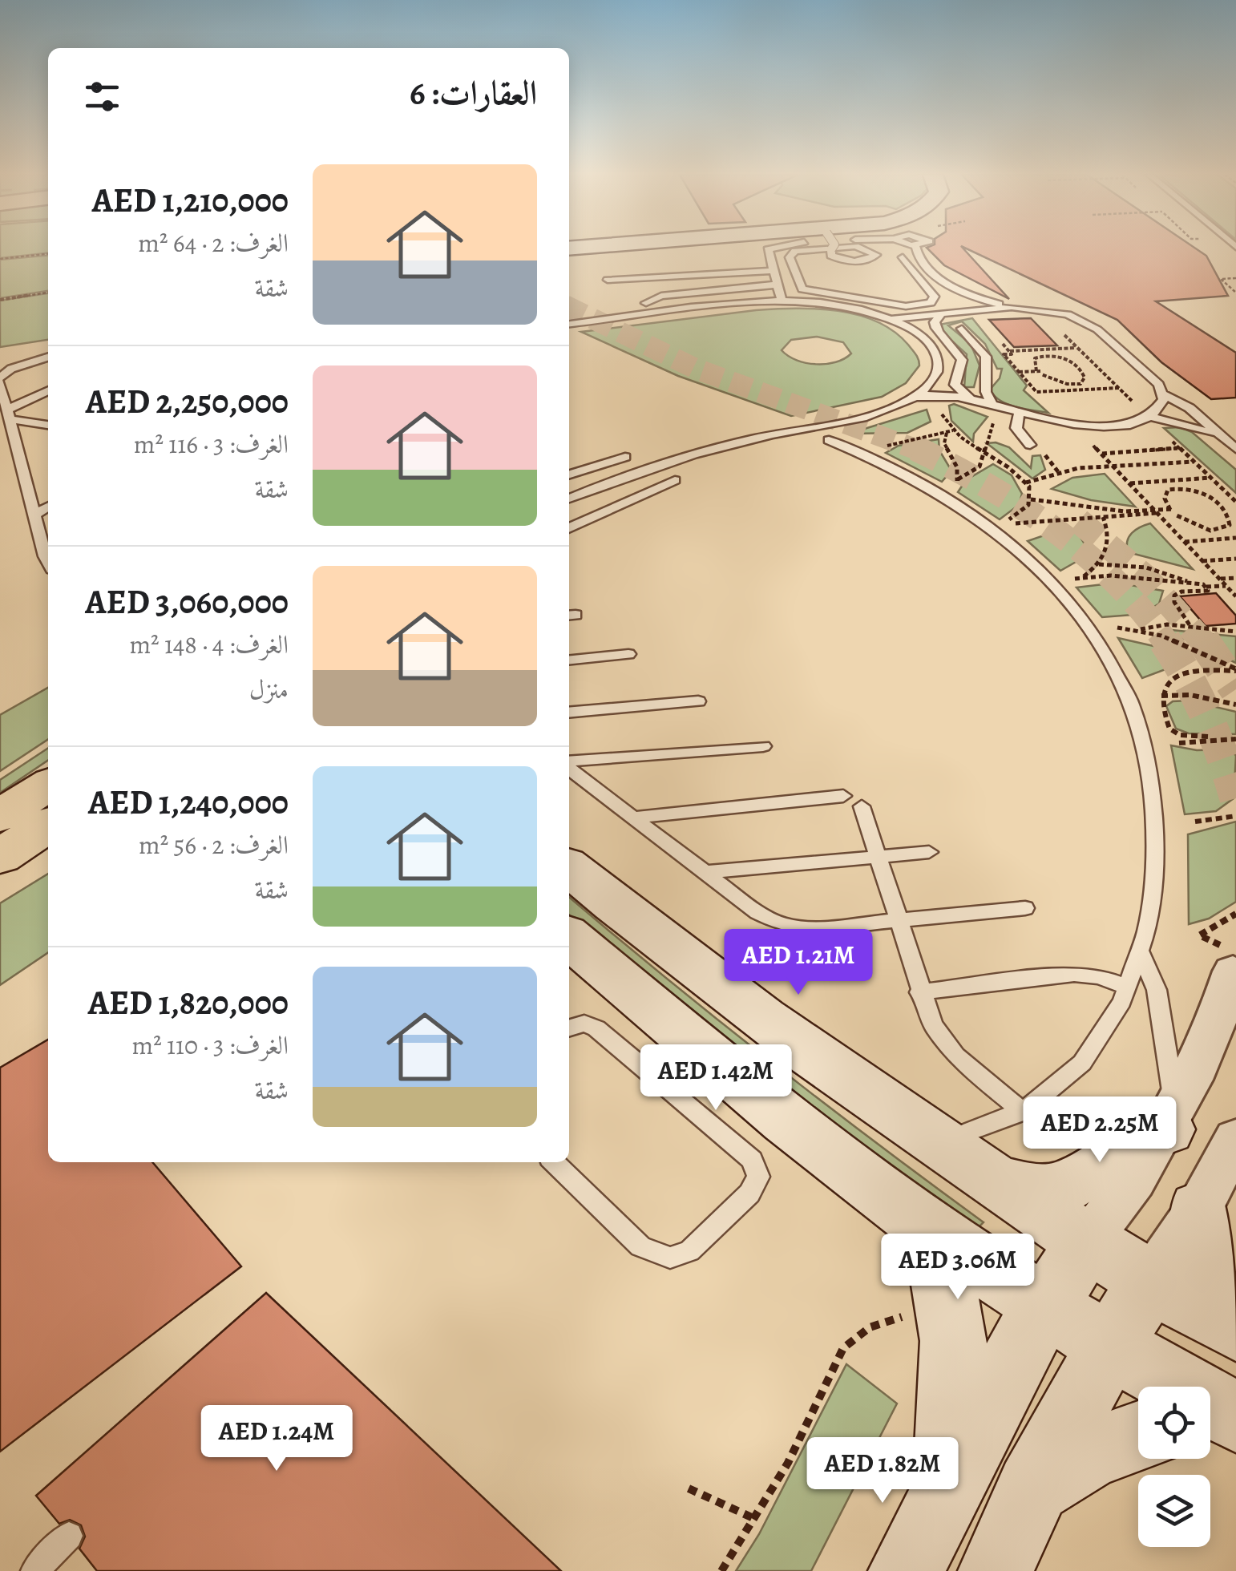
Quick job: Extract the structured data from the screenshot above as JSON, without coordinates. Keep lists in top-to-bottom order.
{
  "page": {
    "heading": "العقارات: 6",
    "list": [
      {
        "name": "AED 1,210,000",
        "note": "الغرف: 2 · 64 m² · شقة"
      },
      {
        "name": "AED 2,250,000",
        "note": "الغرف: 3 · 116 m² · شقة"
      },
      {
        "name": "AED 3,060,000",
        "note": "الغرف: 4 · 148 m² · منزل"
      },
      {
        "name": "AED 1,240,000",
        "note": "الغرف: 2 · 56 m² · شقة"
      },
      {
        "name": "AED 1,820,000",
        "note": "الغرف: 3 · 110 m² · شقة"
      }
    ],
    "price": [
      "AED 1.21M",
      "AED 1.42M",
      "AED 2.25M",
      "AED 3.06M",
      "AED 1.24M",
      "AED 1.82M"
    ]
  }
}
